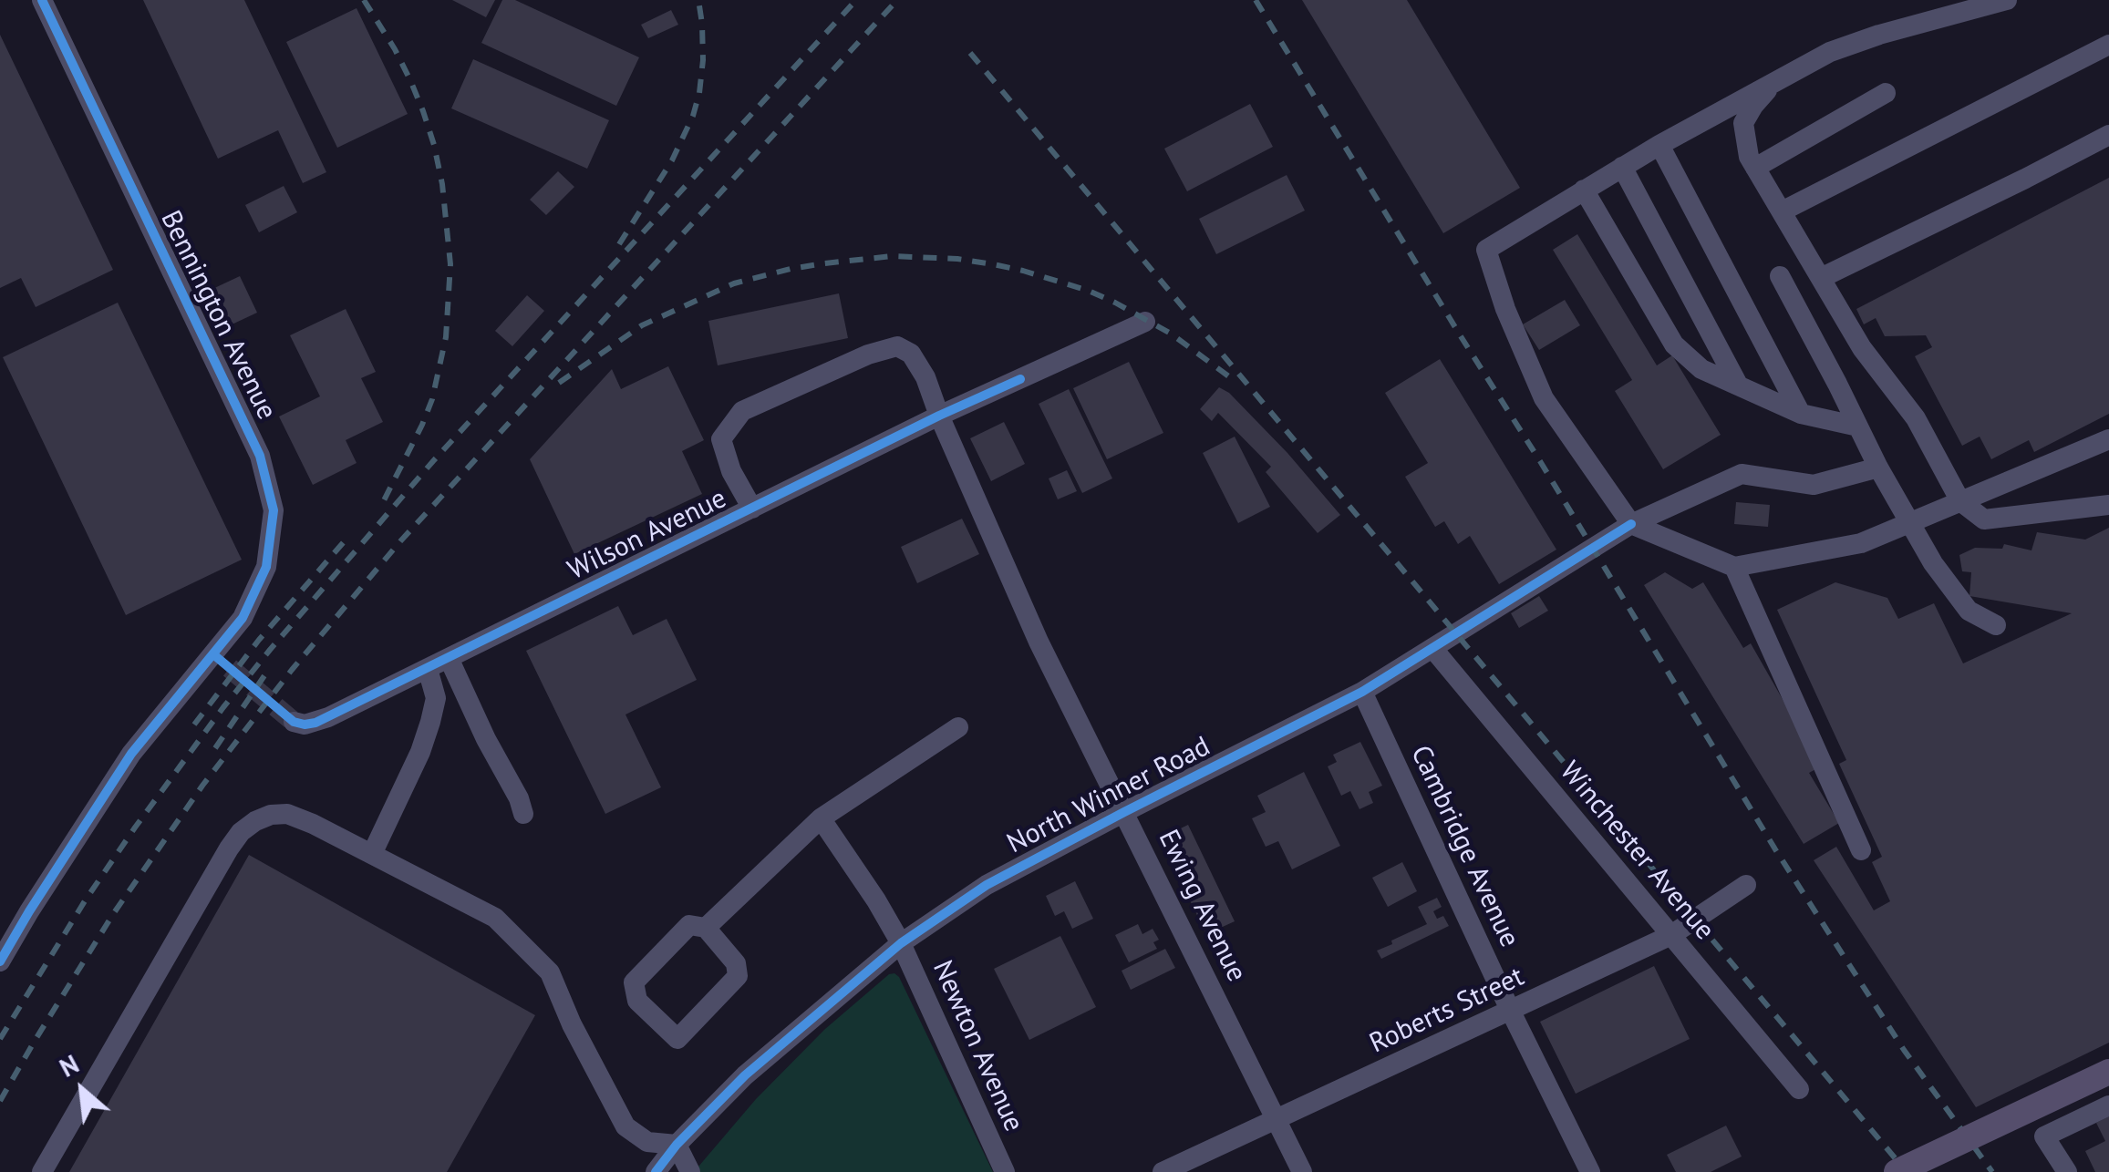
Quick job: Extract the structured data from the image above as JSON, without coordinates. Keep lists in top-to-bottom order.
{
  "streets": {
    "street": [
      "Bennington Avenue",
      "Wilson Avenue",
      "North Winner Road",
      "Cambridge Avenue",
      "Winchester Avenue",
      "Ewing Avenue",
      "Roberts Street",
      "Newton Avenue"
    ]
  },
  "crossings": [
    ["Wilson Avenue", "Ewing Avenue"],
    ["North Winner Road", "Cambridge Avenue"],
    ["North Winner Road", "Winchester Avenue"],
    ["North Winner Road", "Ewing Avenue"],
    ["North Winner Road", "Newton Avenue"],
    ["Cambridge Avenue", "Roberts Street"],
    ["Winchester Avenue", "Roberts Street"],
    ["Ewing Avenue", "Roberts Street"]
  ],
  "north": "top left"
}
